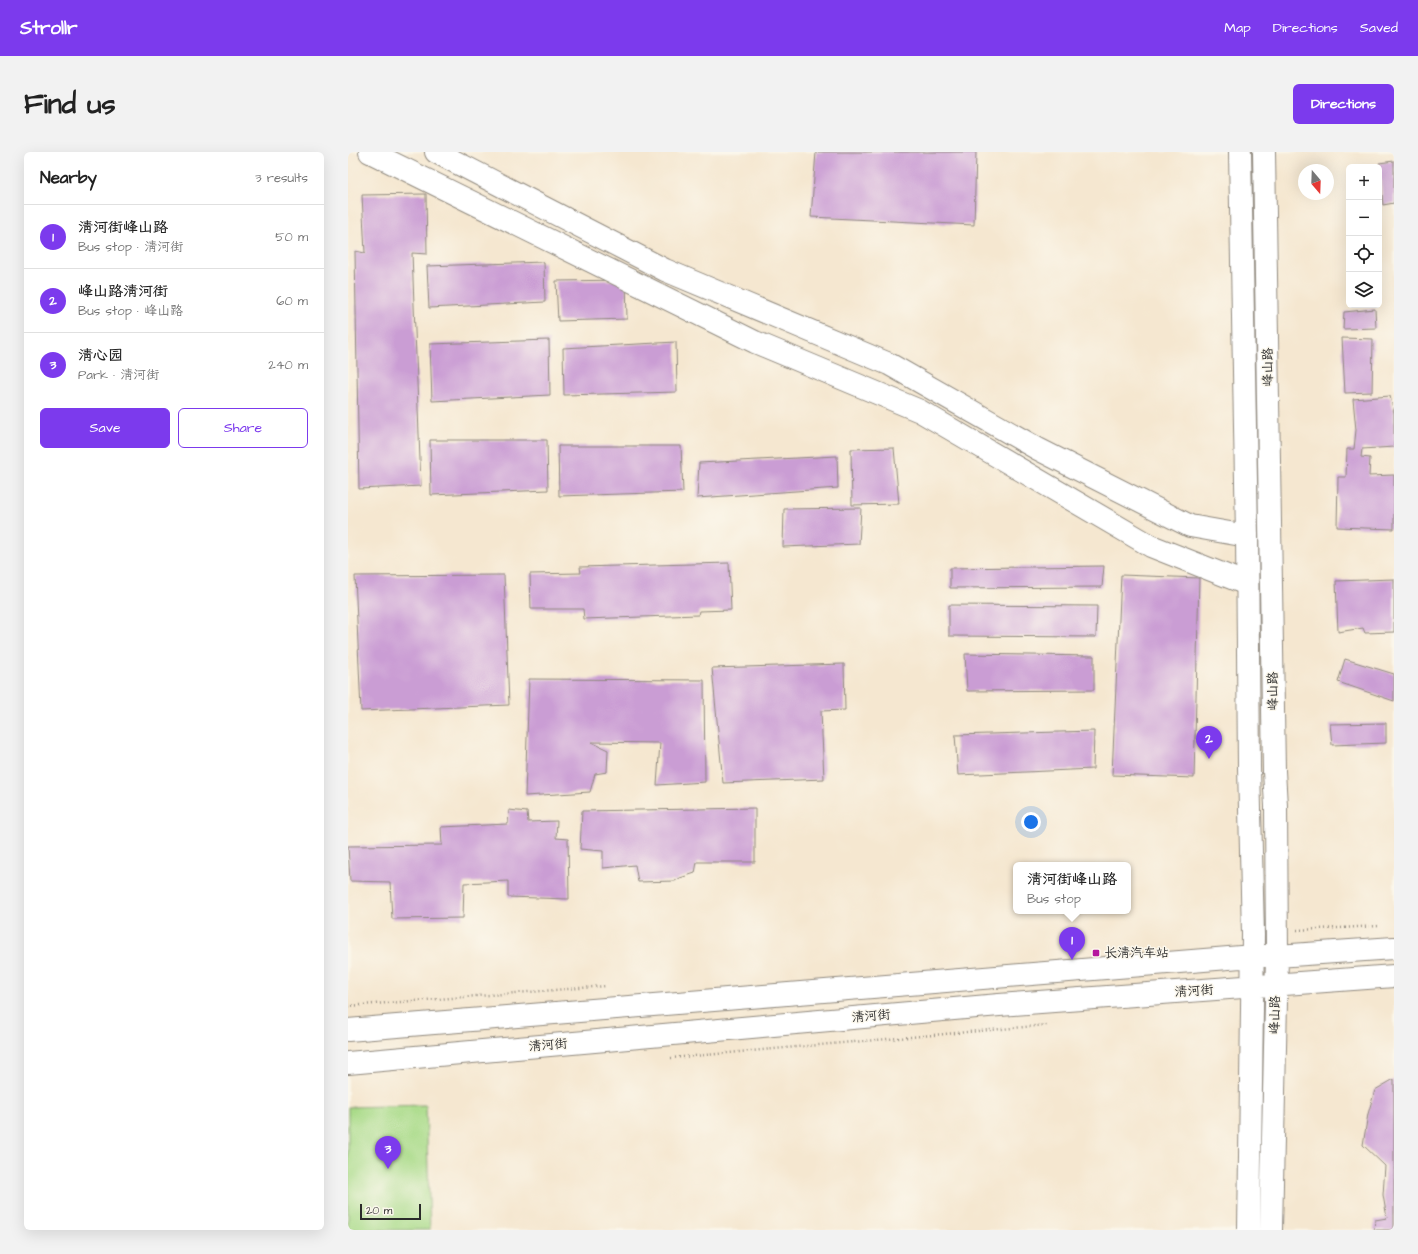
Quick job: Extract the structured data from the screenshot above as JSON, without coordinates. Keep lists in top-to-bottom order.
{
  "streets": {
    "main road": ["峰山路", "清河街"]
  },
  "crossings": [
    ["峰山路", "清河街"]
  ],
  "places": {
    "transit": ["长清汽车站"]
  },
  "scale_bar": "20 m",
  "north": "bottom",
  "page": {
    "header": "Strollr",
    "nav": ["Map", "Directions", "Saved"],
    "buttons": [
      "Directions",
      ["Save", "Share"]
    ],
    "title": "Find us",
    "heading": ["Nearby", "3 results"],
    "map_buttons": ["+", "−"],
    "list": [
      {
        "mark": "1",
        "name": "清河街峰山路",
        "note": "Bus stop · 清河街",
        "value": "50 m"
      },
      {
        "mark": "2",
        "name": "峰山路清河街",
        "note": "Bus stop · 峰山路",
        "value": "60 m"
      },
      {
        "mark": "3",
        "name": "清心园",
        "note": "Park · 清河街",
        "value": "240 m"
      }
    ],
    "pins": ["2", "1", "3"],
    "popup": ["清河街峰山路", "Bus stop"],
    "scale": "20 m"
  }
}
